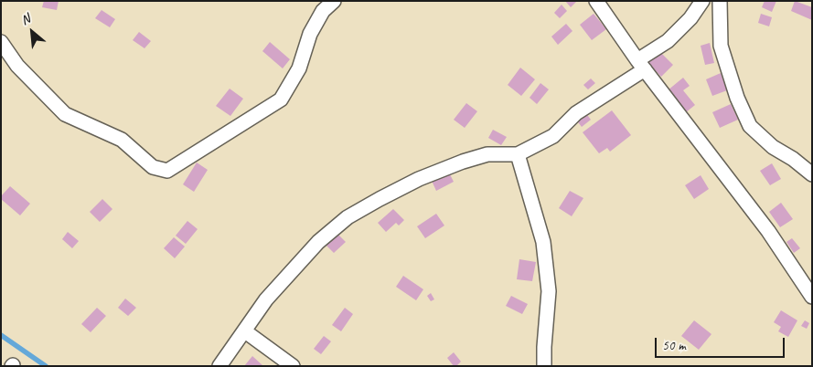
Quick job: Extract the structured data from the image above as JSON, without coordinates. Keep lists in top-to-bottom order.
{
  "scale_bar": "50 m",
  "north": "top left"
}
